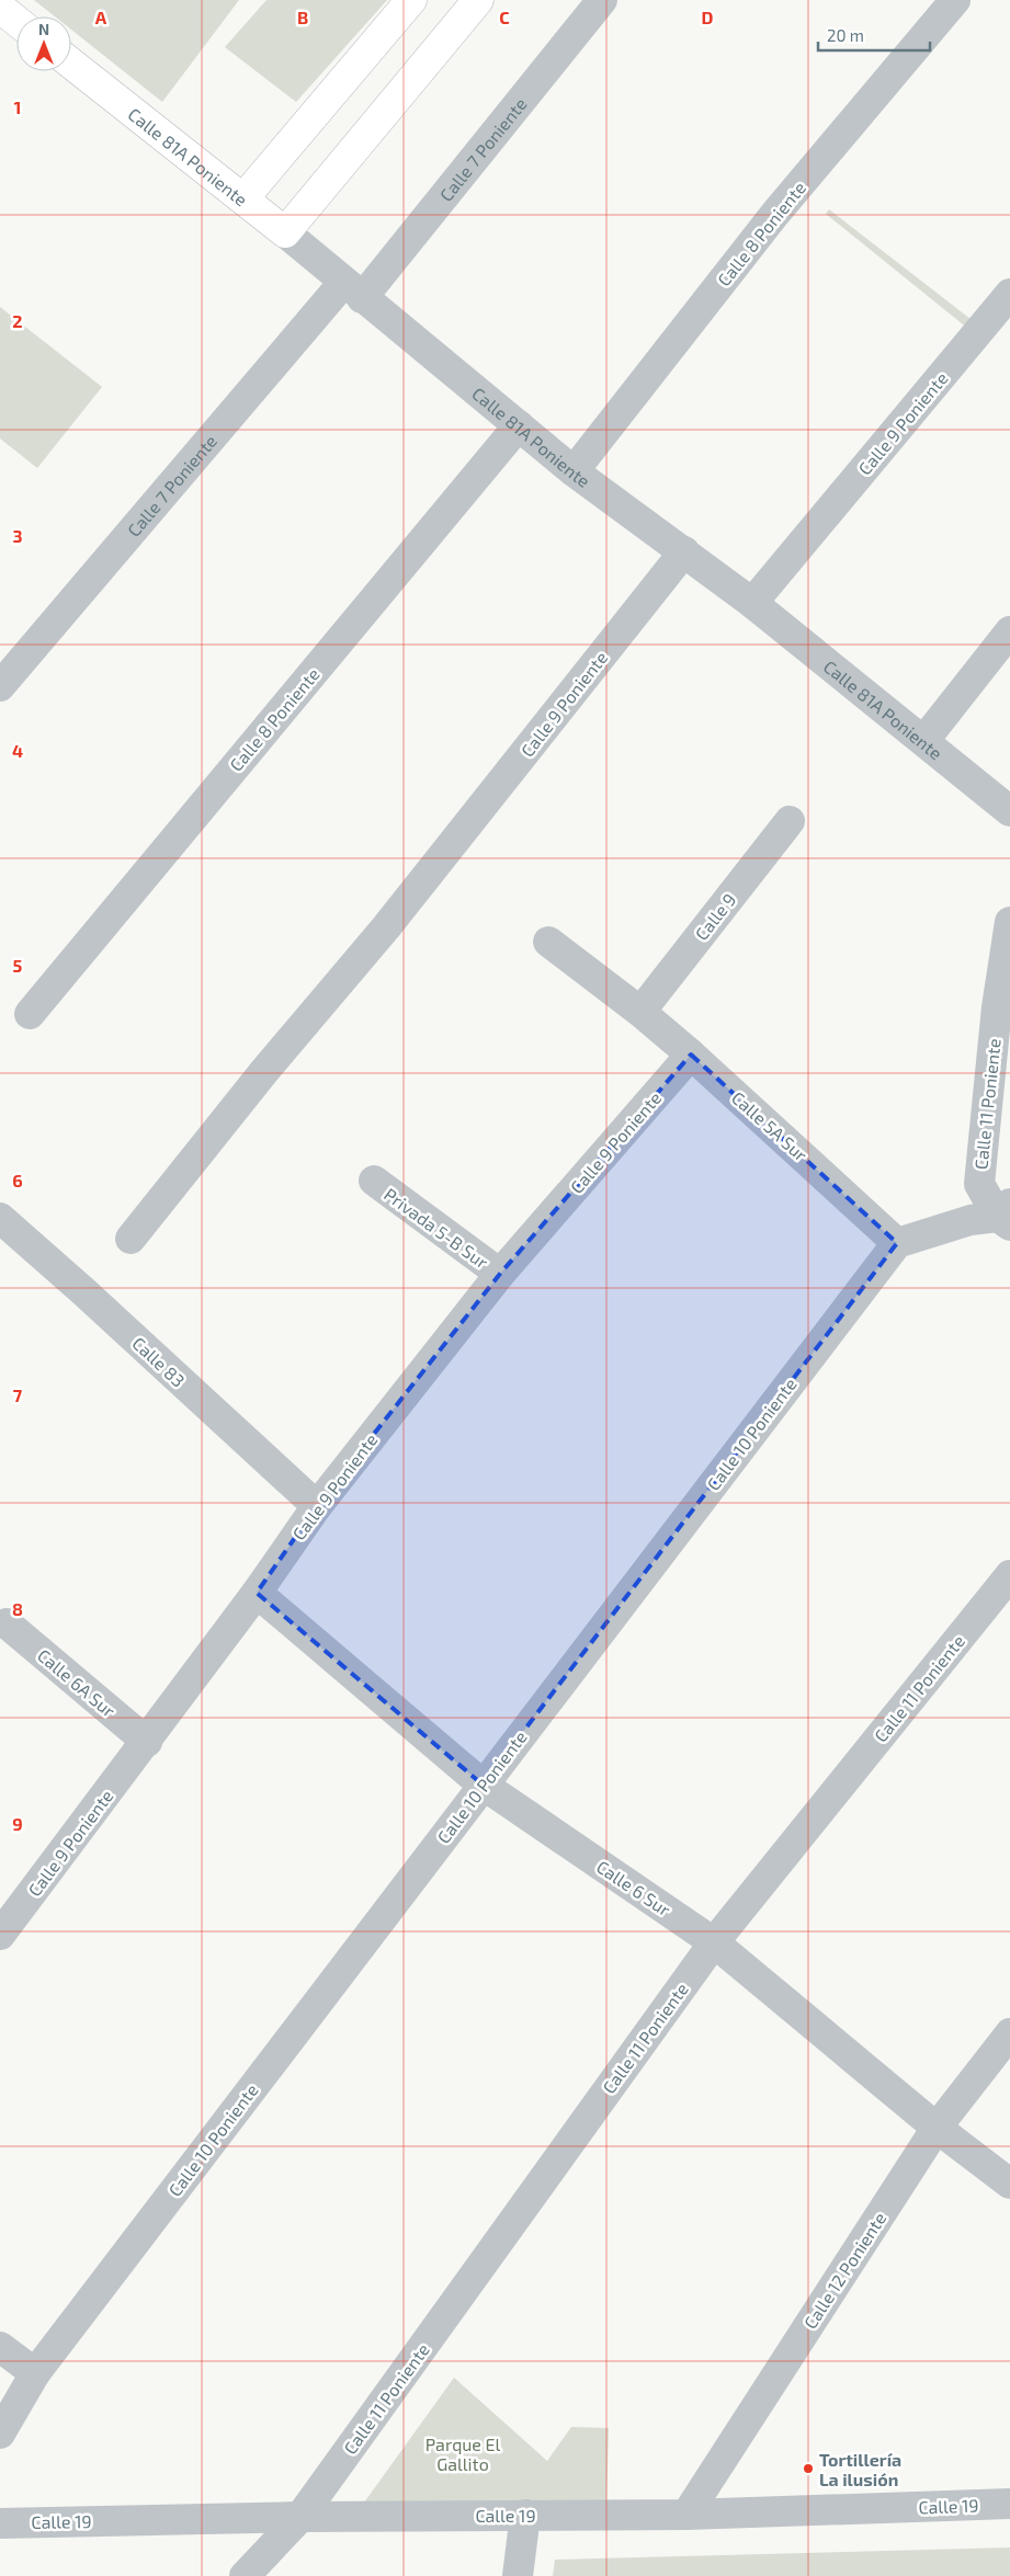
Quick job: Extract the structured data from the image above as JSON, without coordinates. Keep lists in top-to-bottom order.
{
  "streets": {
    "main road": ["Calle 81A Poniente"],
    "street": [
      "Calle 7 Poniente",
      "Calle 8 Poniente",
      "Calle 9 Poniente",
      "Calle 9",
      "Calle 11 Poniente",
      "Calle 5A Sur",
      "Privada 5-B Sur",
      "Calle 83",
      "Calle 10 Poniente",
      "Calle 6A Sur",
      "Calle 6 Sur",
      "Calle 12 Poniente",
      "Calle 19"
    ]
  },
  "crossings": [
    ["Calle 7 Poniente", "Calle 81A Poniente"],
    ["Calle 81A Poniente", "Calle 8 Poniente"],
    ["Calle 81A Poniente", "Calle 9 Poniente"],
    ["Calle 9 Poniente", "Calle 5A Sur"],
    ["Calle 9 Poniente", "Privada 5-B Sur"],
    ["Calle 9 Poniente", "Calle 83"],
    ["Calle 9 Poniente", "Calle 6A Sur"],
    ["Calle 9 Poniente", "Calle 6 Sur"],
    ["Calle 9", "Calle 5A Sur"],
    ["Calle 11 Poniente", "Calle 6 Sur"],
    ["Calle 11 Poniente", "Calle 19"],
    ["Calle 5A Sur", "Calle 10 Poniente"],
    ["Calle 10 Poniente", "Calle 6 Sur"],
    ["Calle 6 Sur", "Calle 12 Poniente"],
    ["Calle 12 Poniente", "Calle 19"]
  ],
  "parks": ["Parque El Gallito"],
  "places": ["Tortillería La ilusión"],
  "scale_bar": "20 m",
  "north": "top",
  "grid": {
    "columns": [
      "A",
      "B",
      "C",
      "D"
    ],
    "rows": [
      "1",
      "2",
      "3",
      "4",
      "5",
      "6",
      "7",
      "8",
      "9"
    ]
  }
}
